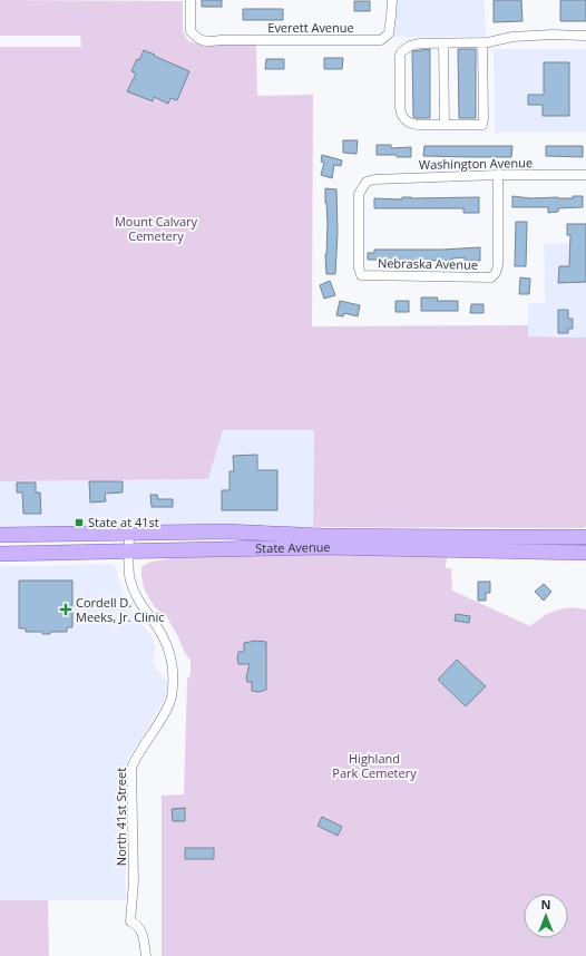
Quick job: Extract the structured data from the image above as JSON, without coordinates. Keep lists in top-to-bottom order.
{
  "streets": {
    "main road": ["State Avenue"],
    "street": [
      "Everett Avenue",
      "Washington Avenue",
      "Nebraska Avenue",
      "North 41st Street"
    ]
  },
  "crossings": [
    ["Washington Avenue", "Nebraska Avenue"],
    ["State Avenue", "North 41st Street"]
  ],
  "parks": ["Mount Calvary Cemetery", "Highland Park Cemetery"],
  "places": {
    "transit": ["State at 41st"],
    "health": ["Cordell D. Meeks, Jr. Clinic"]
  },
  "north": "top"
}
